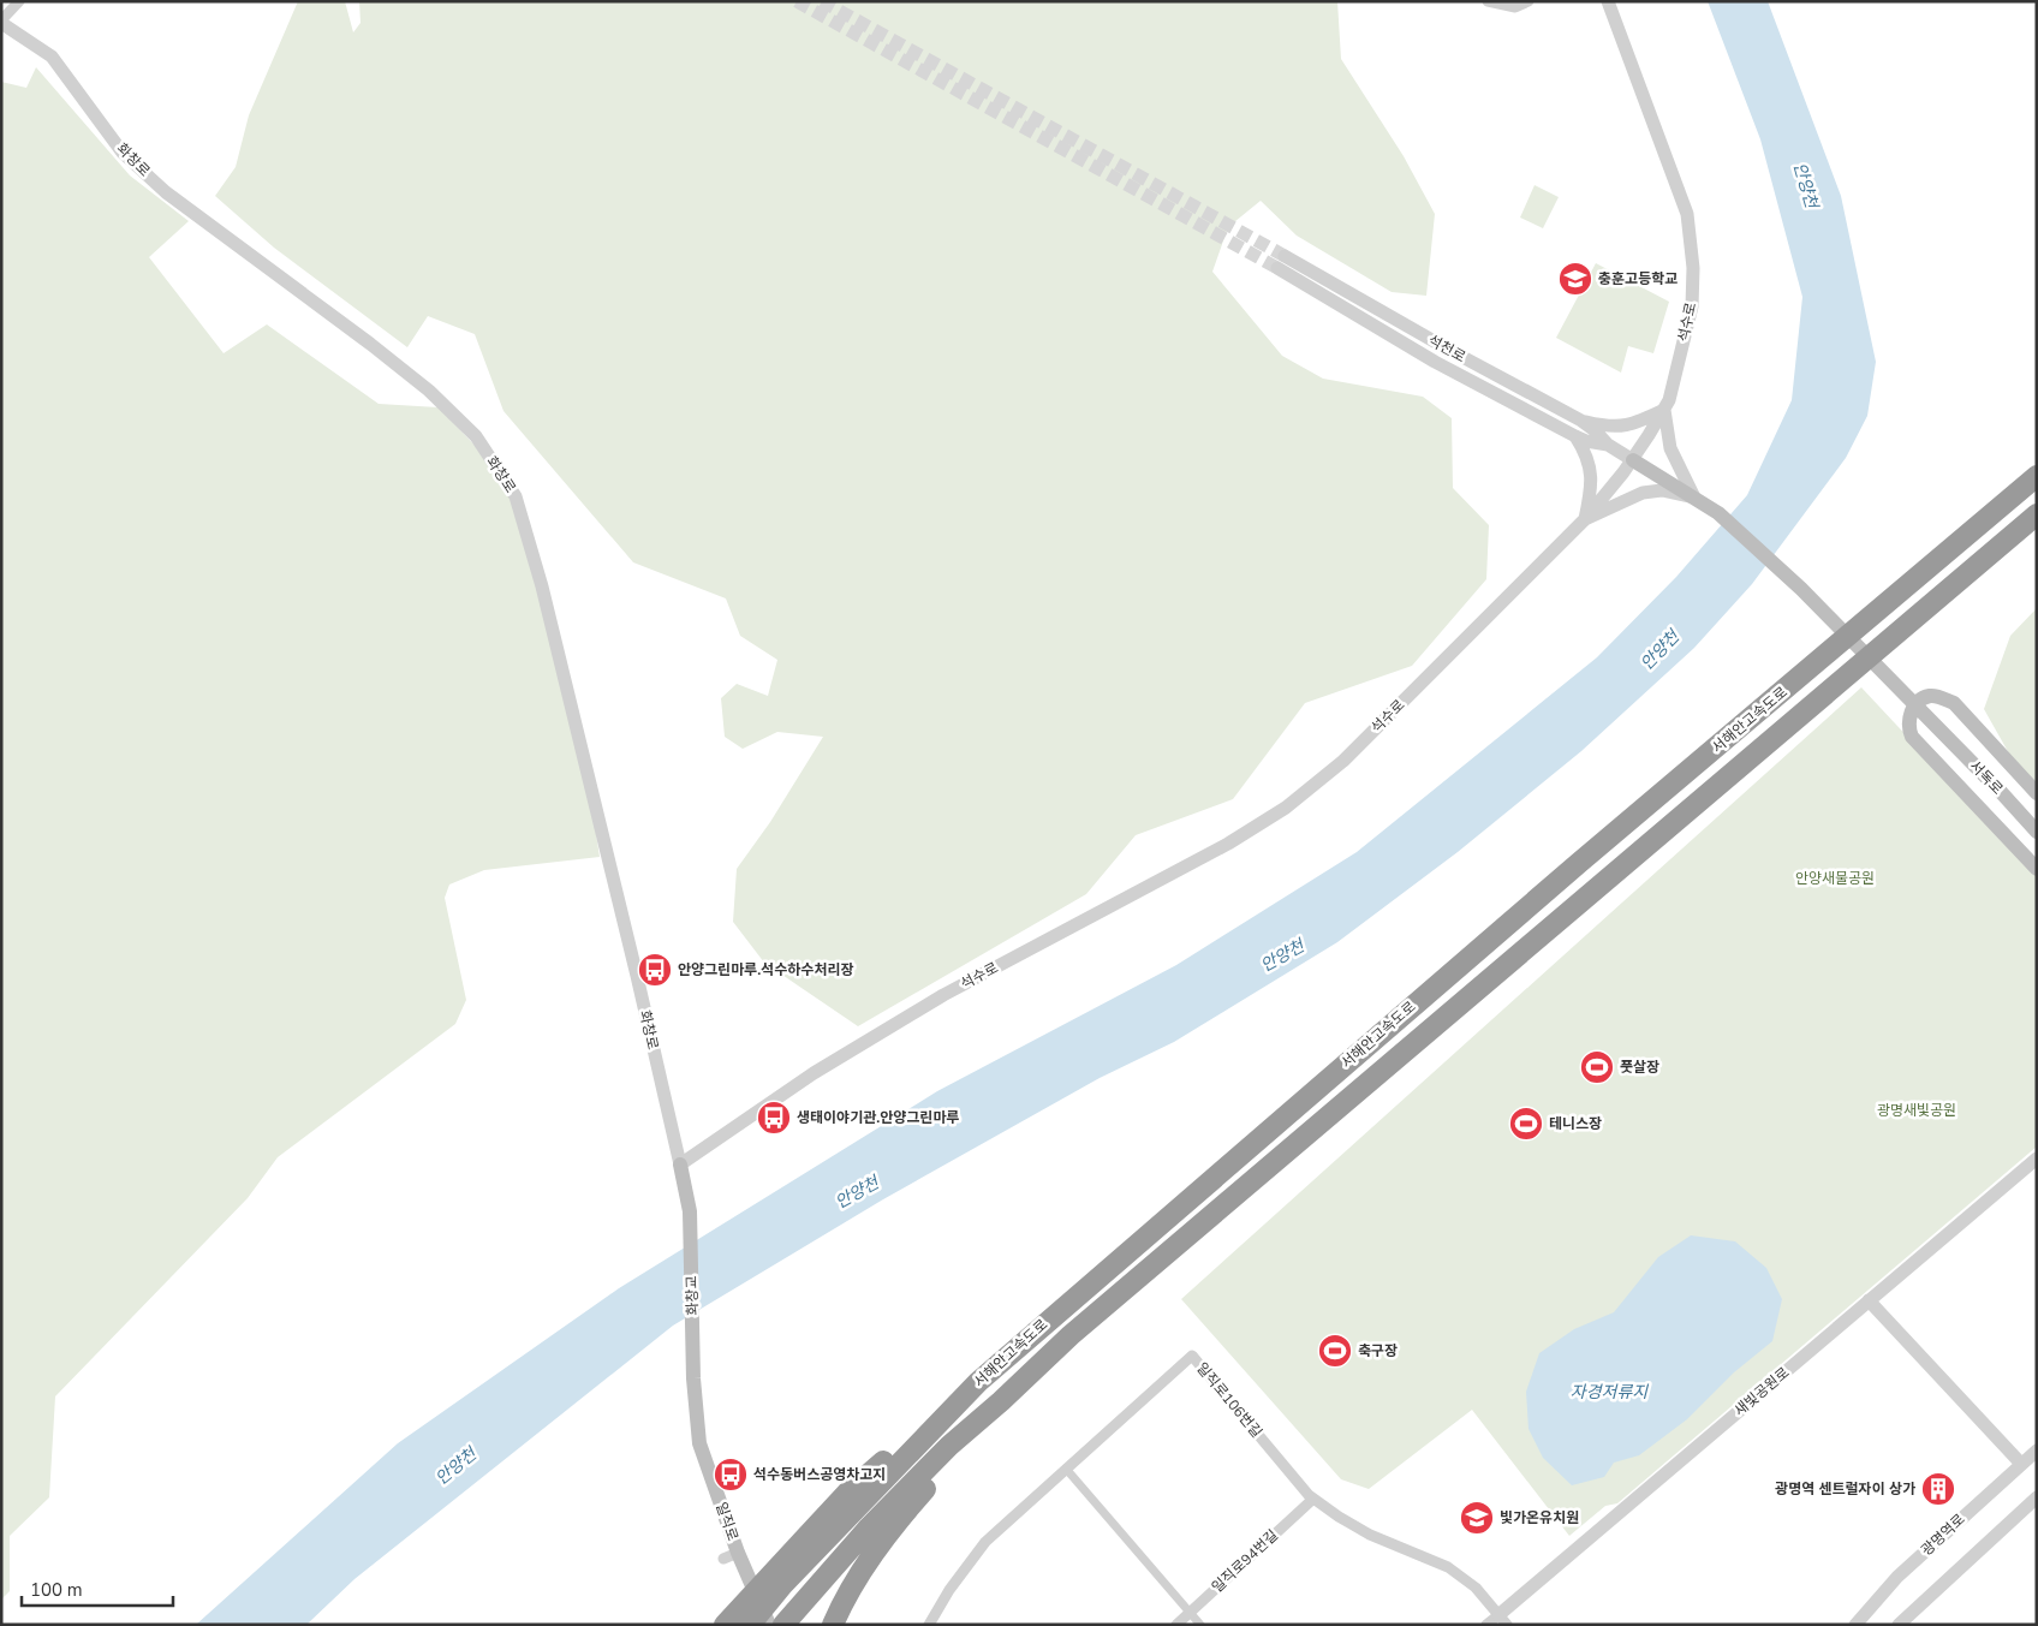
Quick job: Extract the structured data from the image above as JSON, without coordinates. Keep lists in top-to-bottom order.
{
  "streets": {
    "highway": ["서해안고속도로"],
    "main road": [
      "석천로",
      "서독로",
      "화창교",
      "일직로"
    ],
    "street": [
      "화창로",
      "석수로",
      "새빛공원로",
      "일직로106번길",
      "광명역로",
      "일직로94번길"
    ]
  },
  "crossings": [
    ["화창로", "석수로"],
    ["화창로", "화창교"],
    ["석수로", "석천로"],
    ["석수로", "화창교"],
    ["석천로", "서독로"],
    ["화창교", "일직로"],
    ["새빛공원로", "일직로106번길"],
    ["일직로106번길", "일직로94번길"]
  ],
  "water": ["안양천", "자경저류지"],
  "parks": ["안양새물공원", "광명새빛공원"],
  "places": {
    "school or university": ["충훈고등학교", "빛가온유치원"],
    "bus stop": ["안양그린마루.석수하수처리장", "생태이야기관.안양그린마루", "석수동버스공영차고지"],
    "sports": ["풋살장", "테니스장", "축구장"],
    "building": ["광명역 센트럴자이 상가"]
  },
  "scale_bar": "100 m"
}
